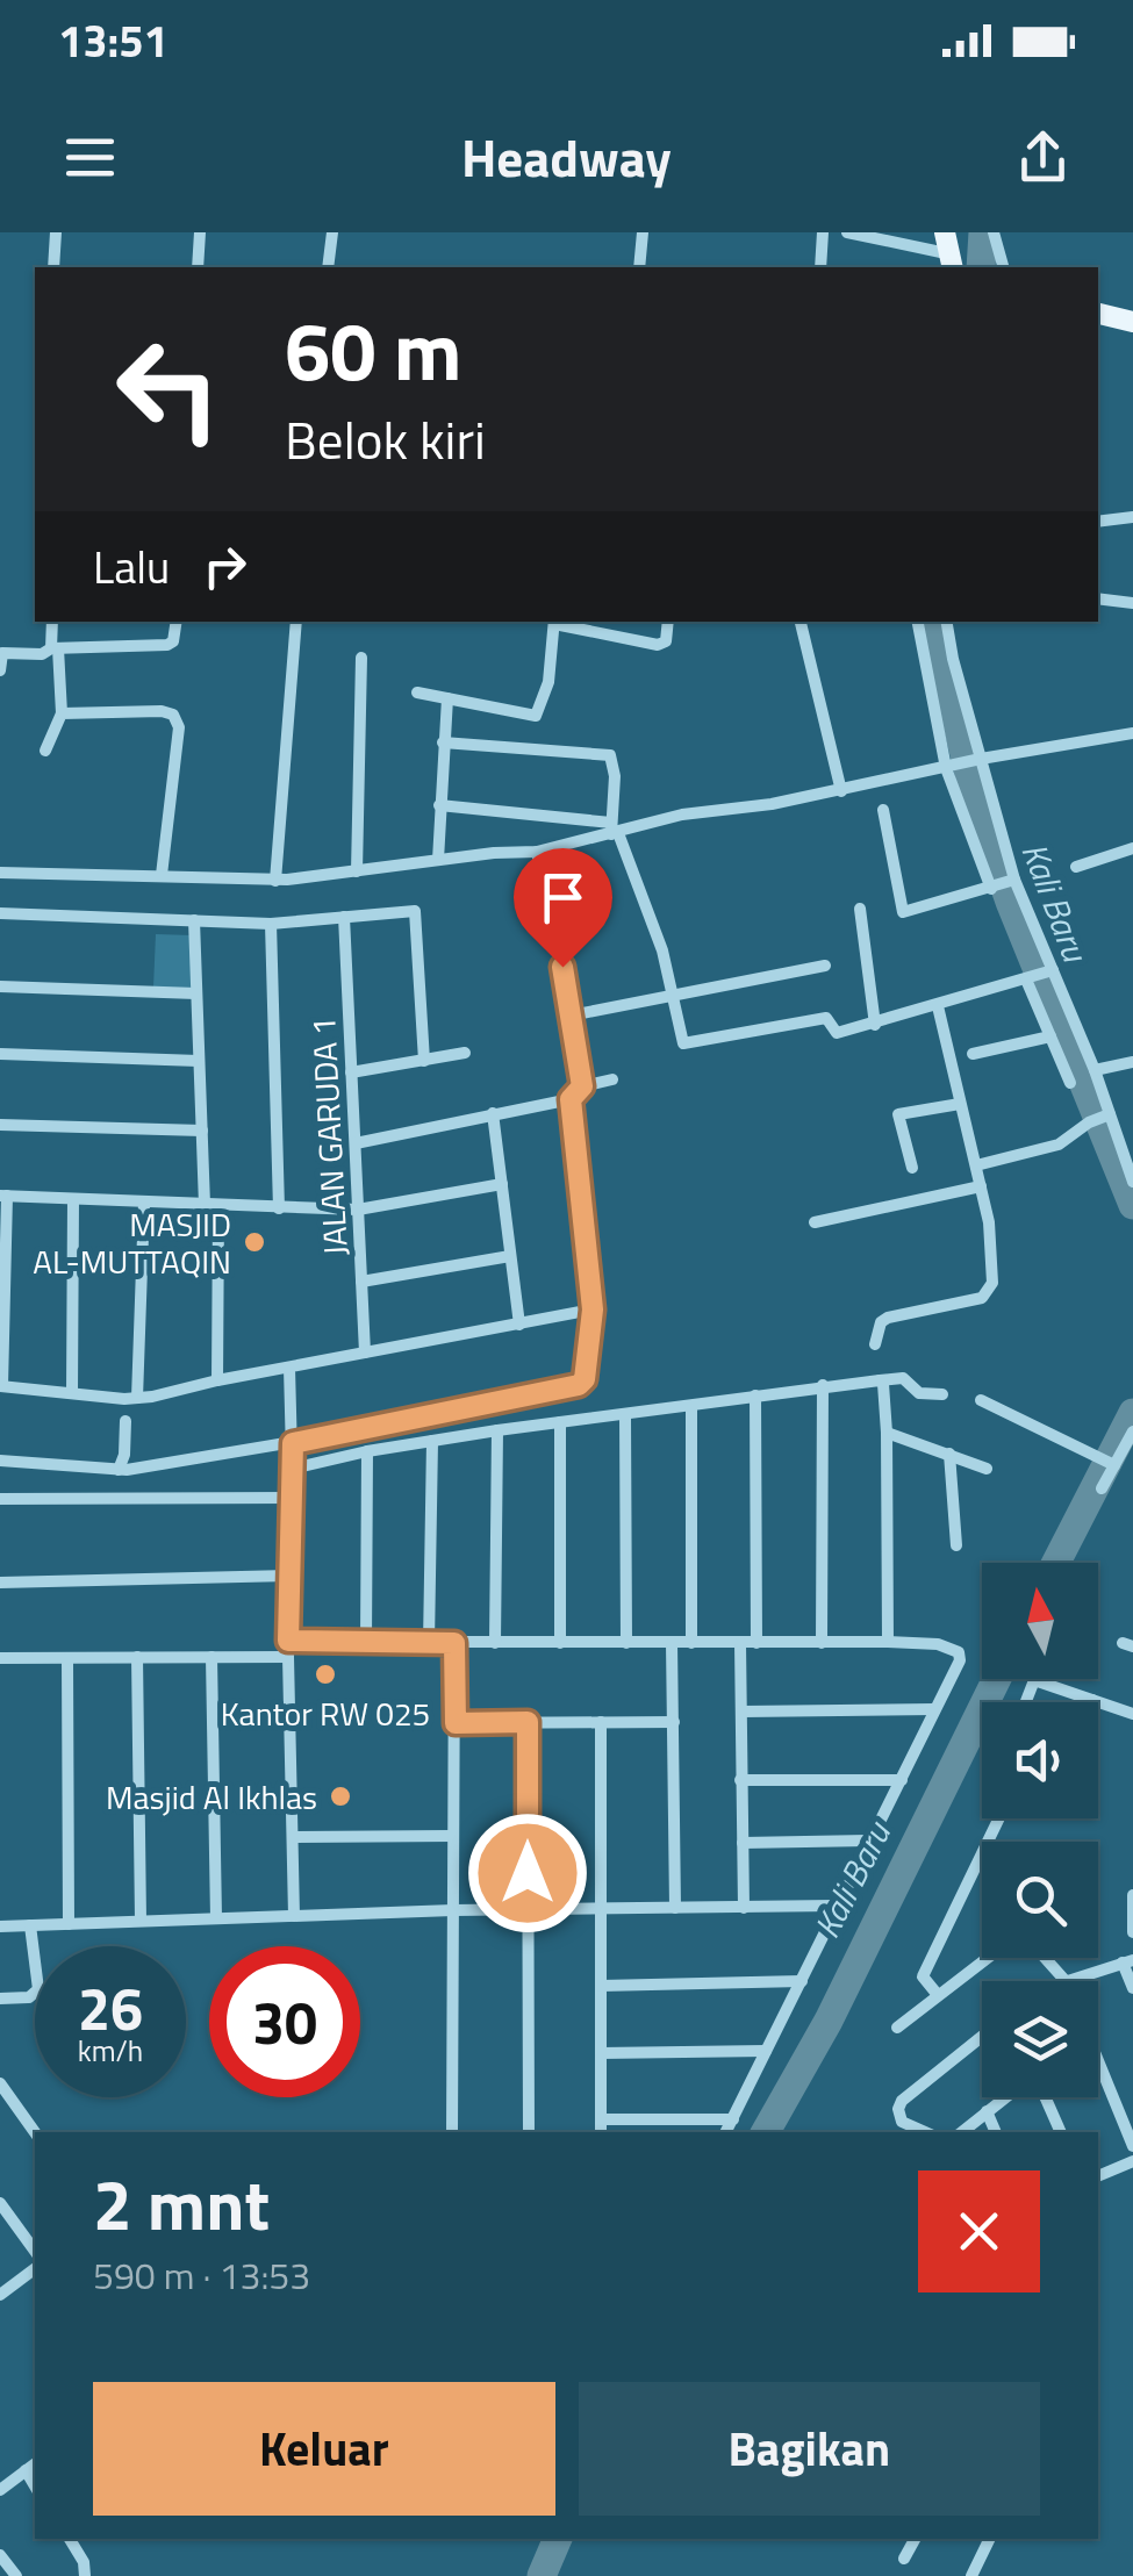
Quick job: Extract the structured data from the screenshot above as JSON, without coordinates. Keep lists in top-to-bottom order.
{
  "streets": {
    "street": ["JALAN GARUDA 1"]
  },
  "water": ["Kali Baru"],
  "places": ["MASJID AL-MUTTAQIN", "Kantor RW 025", "Masjid Al Ikhlas"],
  "north": "top",
  "page": {
    "status": "13:51",
    "header": "Headway",
    "turn": ["60 m", "Belok kiri"],
    "then": "Lalu",
    "speed": "26 km/h",
    "limit": "30",
    "heading": ["2 mnt", "590 m · 13:53"],
    "buttons": ["Keluar", "Bagikan"]
  }
}
